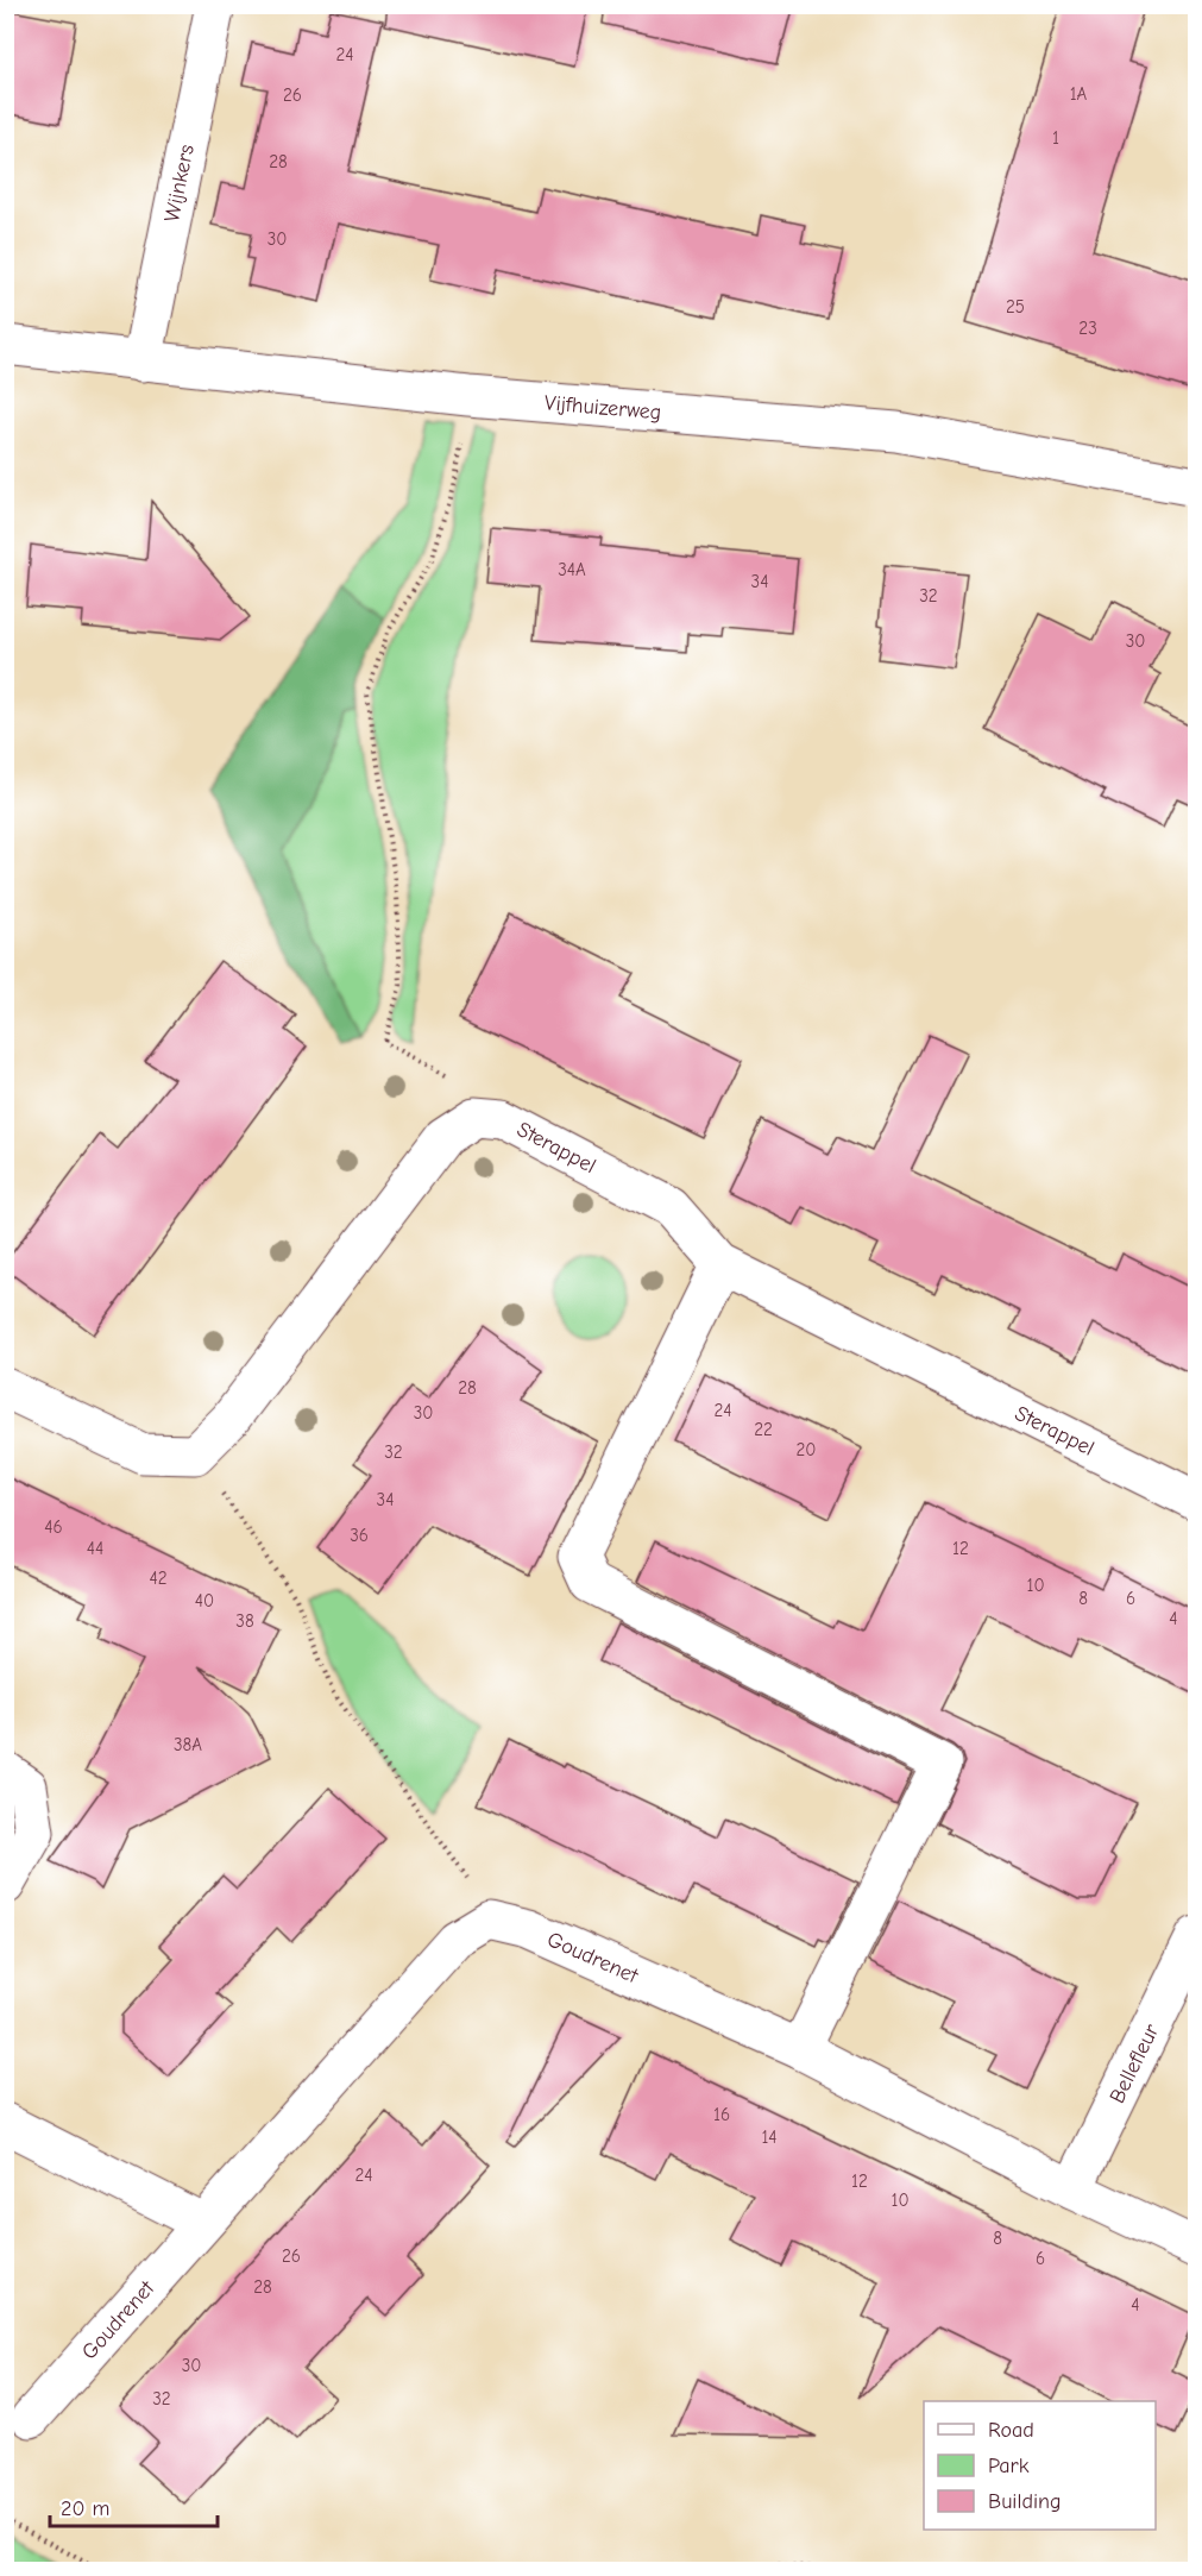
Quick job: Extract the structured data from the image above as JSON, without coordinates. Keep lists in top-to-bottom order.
{
  "streets": {
    "street": [
      "Wijnkers",
      "Vijfhuizerweg",
      "Sterappel",
      "Goudrenet",
      "Bellefleur"
    ]
  },
  "crossings": [
    ["Wijnkers", "Vijfhuizerweg"],
    ["Goudrenet", "Bellefleur"]
  ],
  "house_numbers": [
    "24",
    "1A",
    "26",
    "1",
    "28",
    "30",
    "25",
    "23",
    "34A",
    "34",
    "32",
    "30",
    "28",
    "24",
    "30",
    "22",
    "20",
    "32",
    "34",
    "46",
    "36",
    "44",
    "12",
    "42",
    "10",
    "8",
    "6",
    "40",
    "4",
    "38",
    "38A",
    "16",
    "14",
    "24",
    "12",
    "10",
    "8",
    "26",
    "6",
    "28",
    "4",
    "30",
    "32"
  ],
  "legend": ["Road", "Park", "Building"],
  "scale_bar": "20 m"
}
